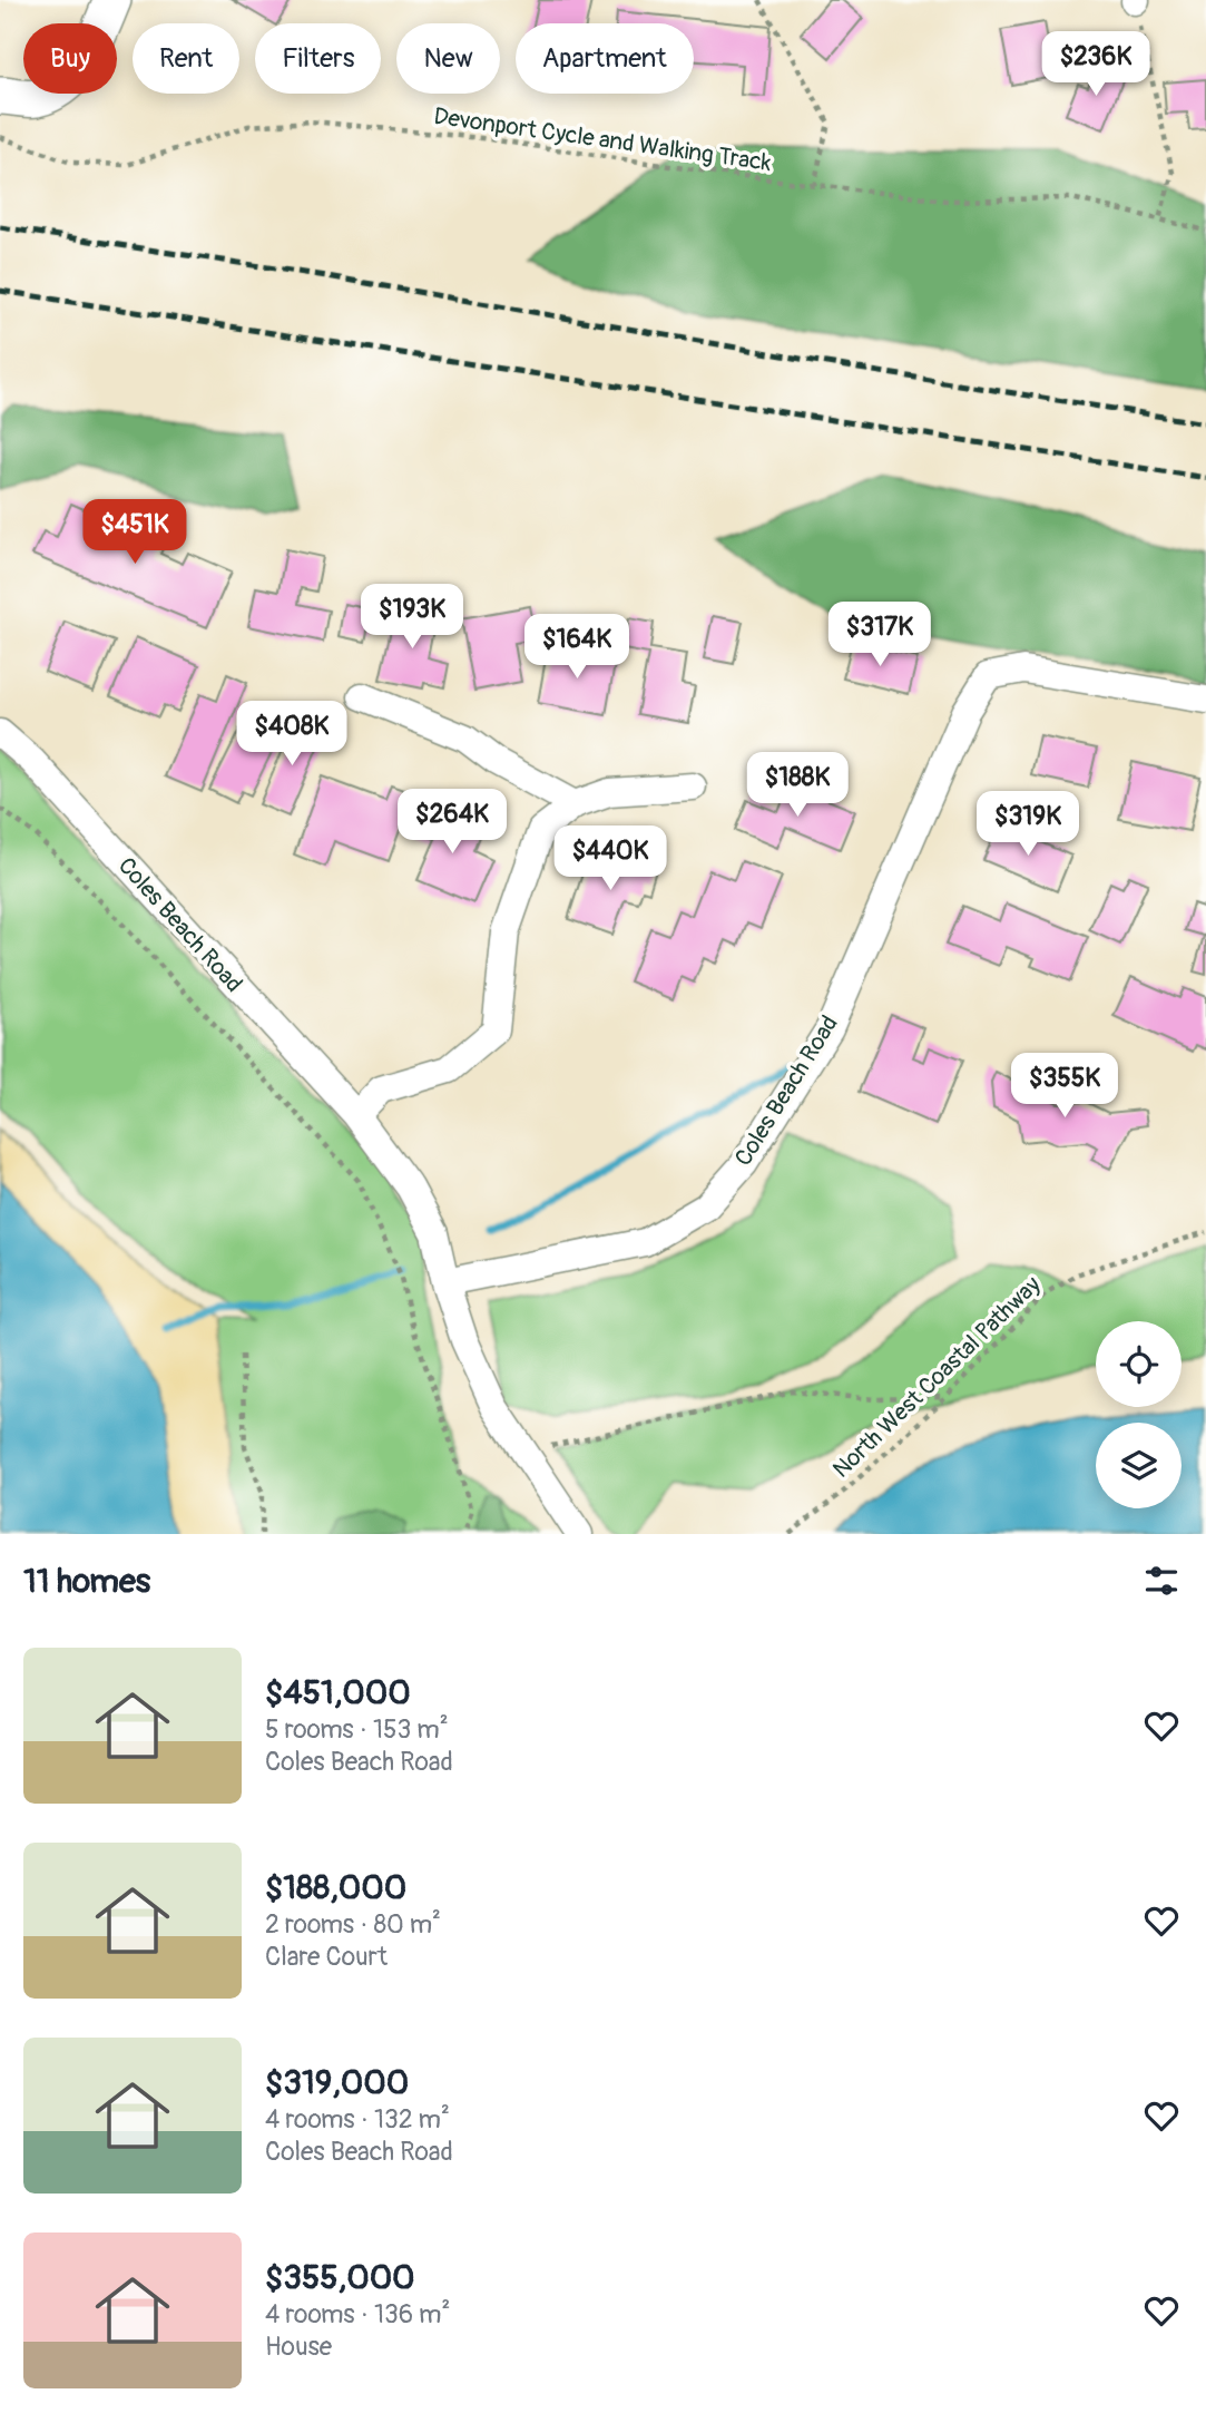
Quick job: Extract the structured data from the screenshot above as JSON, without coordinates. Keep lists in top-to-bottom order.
{
  "streets": {
    "street": ["Coles Beach Road"],
    "path": ["Devonport Cycle and Walking Track", "North West Coastal Pathway"]
  },
  "page": {
    "chip": [
      "Buy",
      "Rent",
      "Filters",
      "New",
      "Apartment"
    ],
    "price": [
      "$236K",
      "$451K",
      "$193K",
      "$317K",
      "$164K",
      "$408K",
      "$188K",
      "$264K",
      "$319K",
      "$440K",
      "$355K"
    ],
    "heading": "11 homes",
    "list": [
      {
        "name": "$451,000",
        "note": "5 rooms · 153 m² · Coles Beach Road"
      },
      {
        "name": "$188,000",
        "note": "2 rooms · 80 m² · Clare Court"
      },
      {
        "name": "$319,000",
        "note": "4 rooms · 132 m² · Coles Beach Road"
      },
      {
        "name": "$355,000",
        "note": "4 rooms · 136 m² · House"
      }
    ]
  }
}
